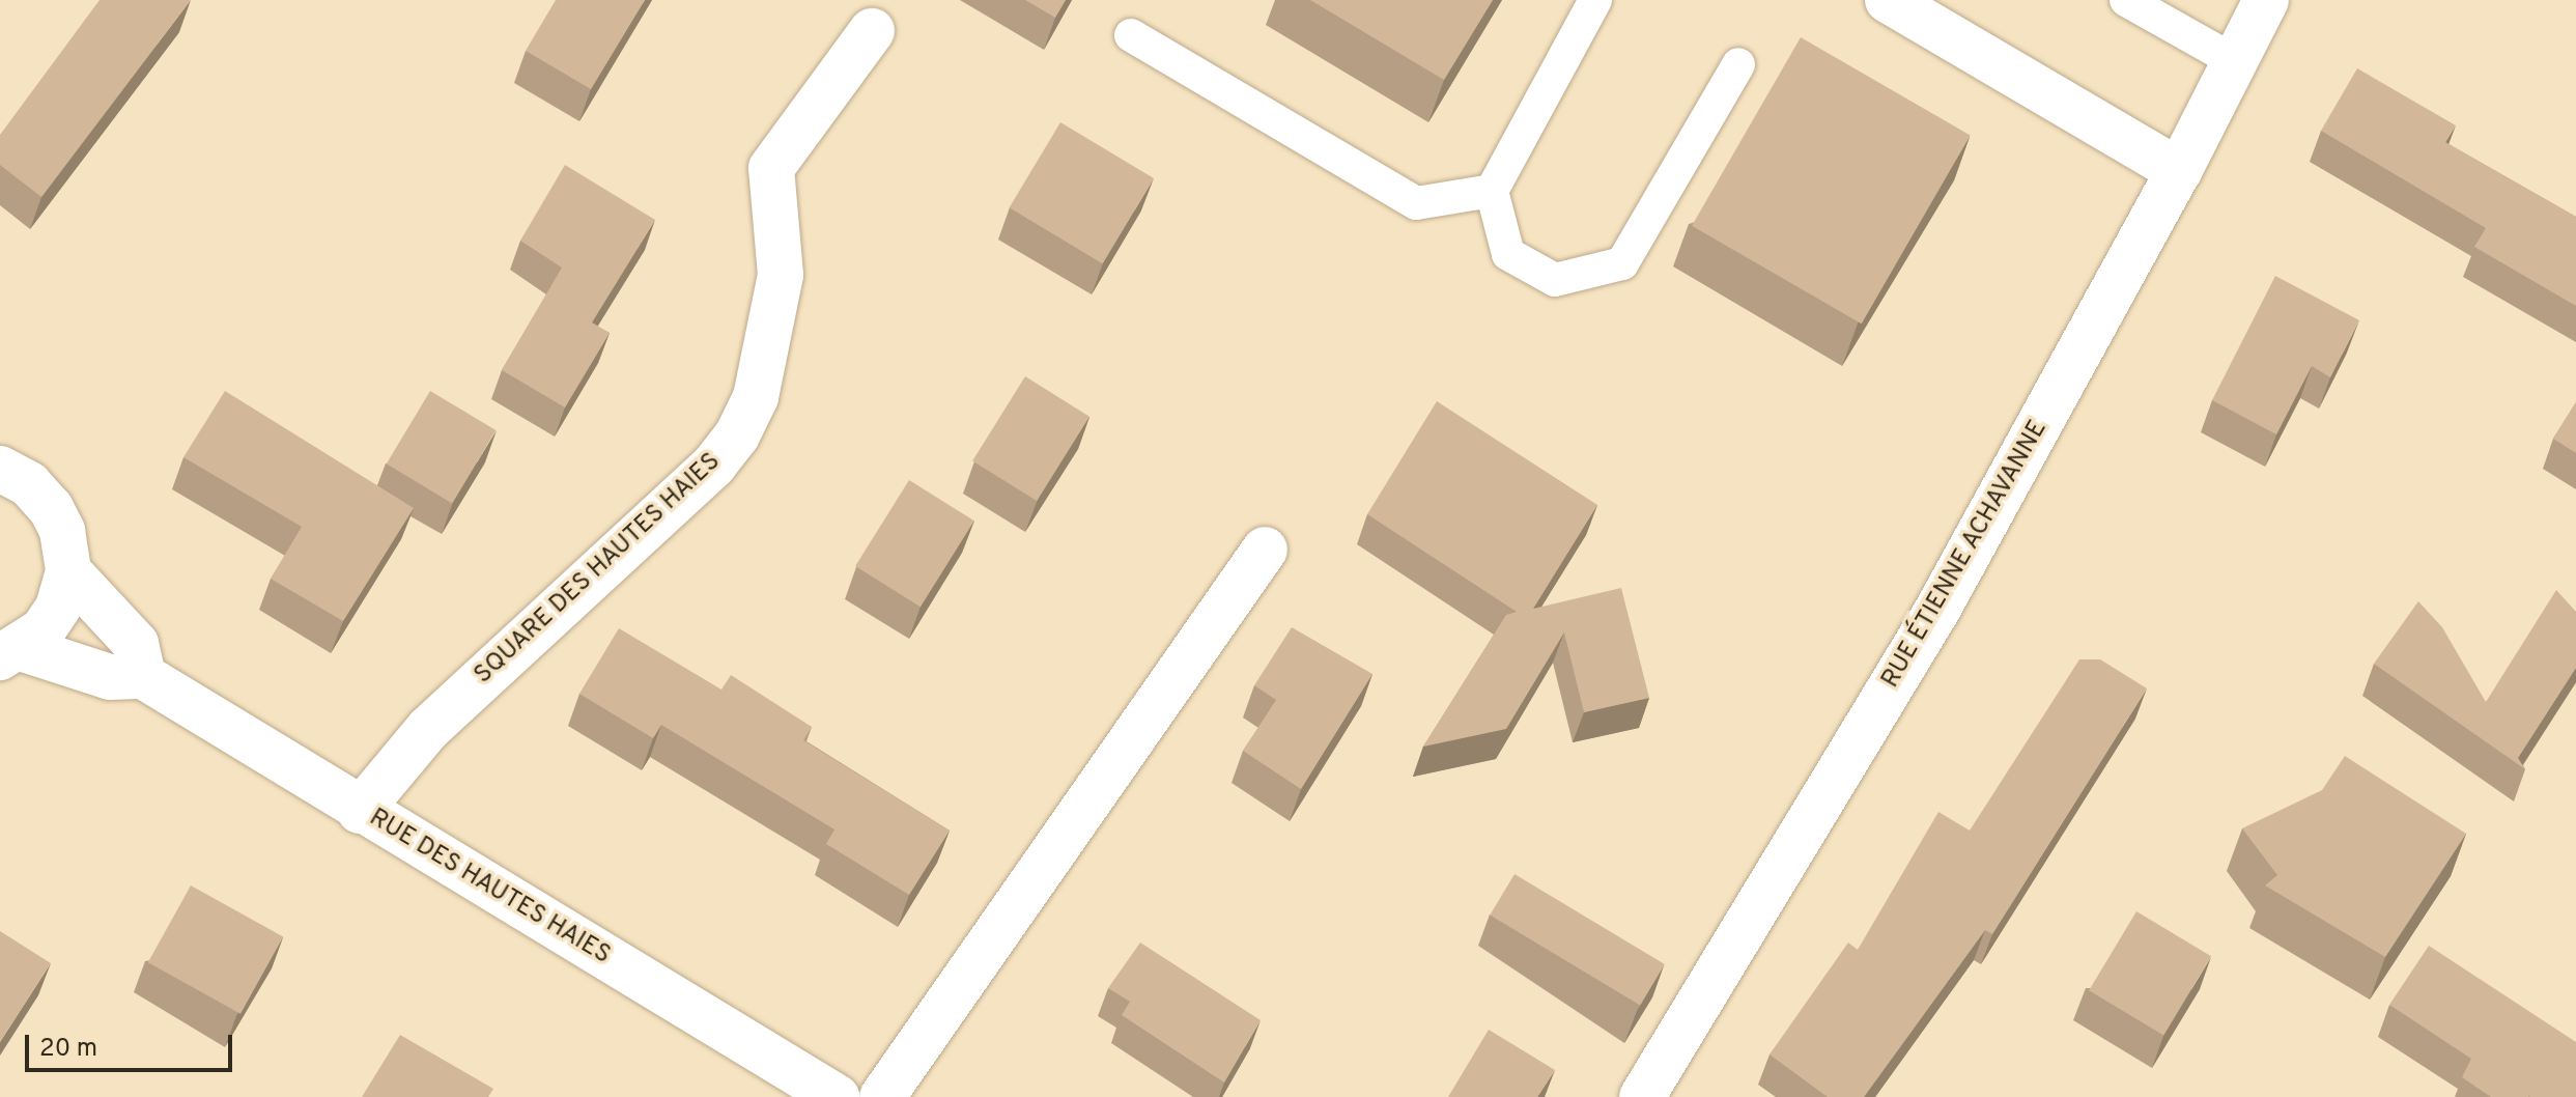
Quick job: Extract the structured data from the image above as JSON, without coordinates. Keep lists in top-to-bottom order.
{
  "streets": {
    "street": ["RUE ÉTIENNE ACHAVANNE", "SQUARE DES HAUTES HAIES", "RUE DES HAUTES HAIES"]
  },
  "crossings": [
    ["SQUARE DES HAUTES HAIES", "RUE DES HAUTES HAIES"]
  ],
  "scale_bar": "20 m"
}
